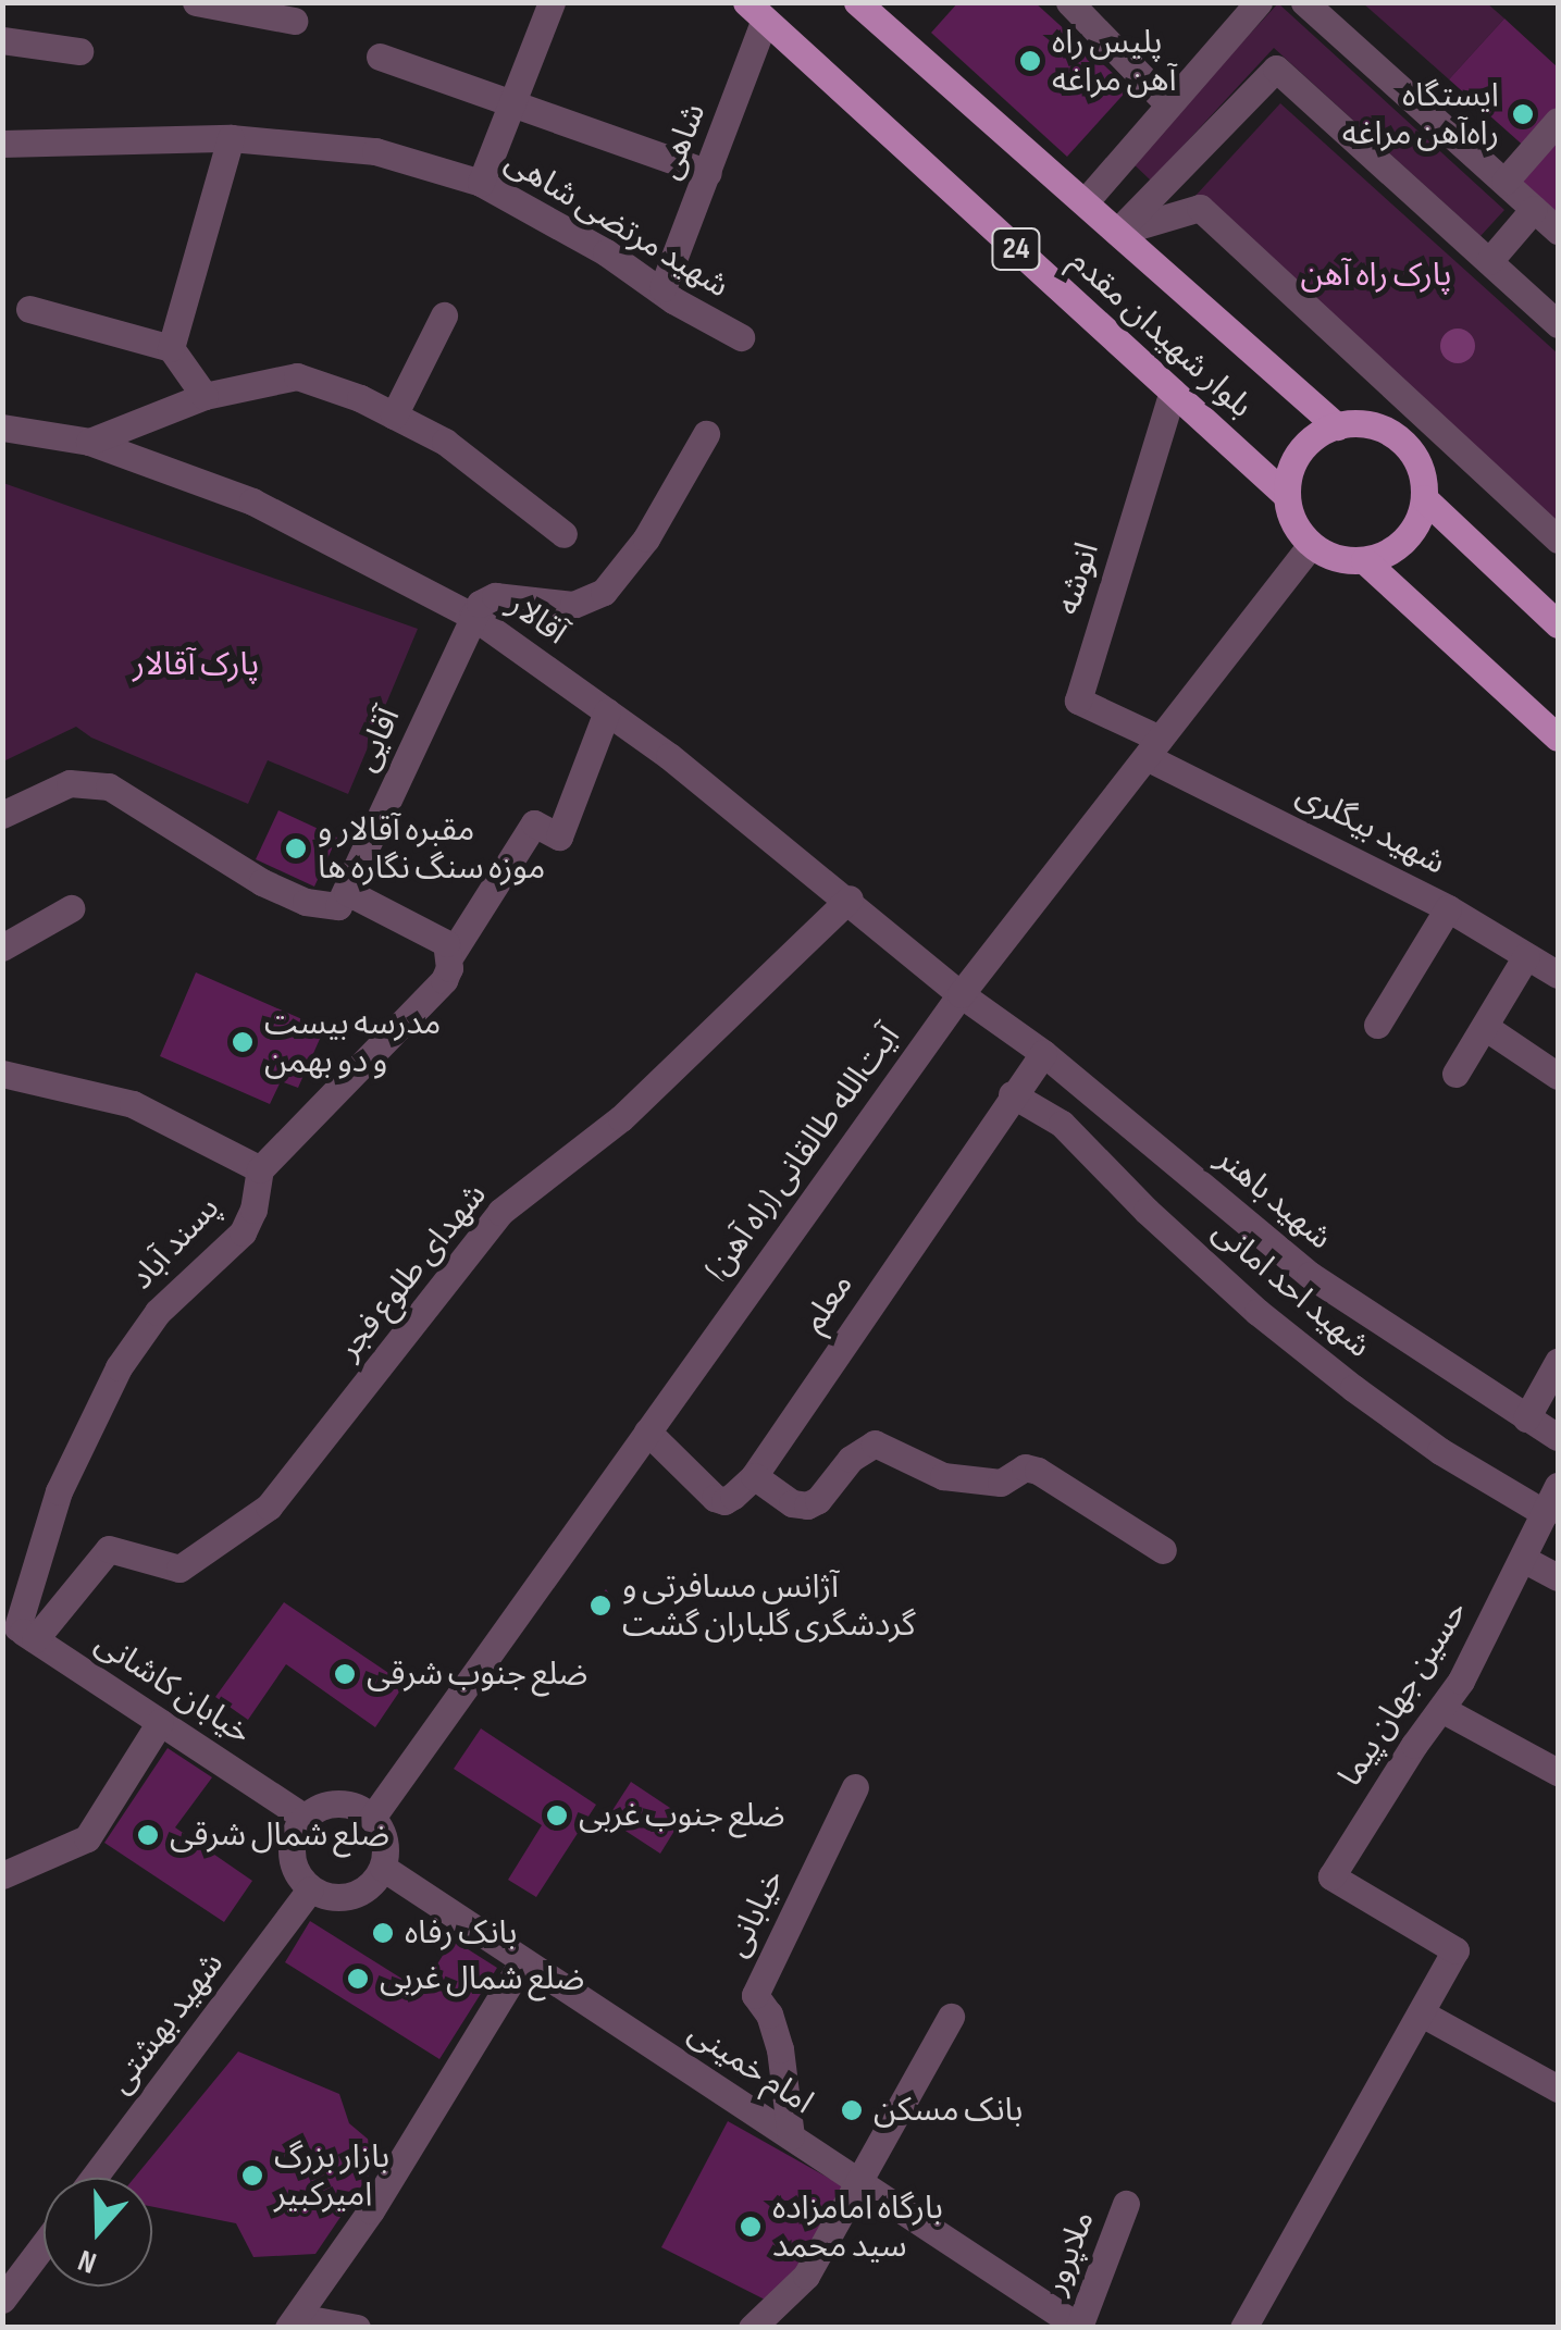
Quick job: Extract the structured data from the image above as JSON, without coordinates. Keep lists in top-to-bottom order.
{
  "streets": {
    "main road": ["24", "بلوار شهیدان مقدم"],
    "street": [
      "شاهی",
      "شهید مرتضی شاهی",
      "انوشه",
      "آقالار",
      "آقایی",
      "شهید بیگلری",
      "(راه آهن) آیت‌الله طالقانی",
      "شهید باهنر",
      "پسند آباد",
      "شهدای طلوع فجر",
      "شهید احد امانی",
      "معلم",
      "خیابان کاشانی",
      "حسین جهان پیما",
      "خیابانی",
      "شهید بهشتی",
      "امام خمینی",
      "ملاپرور"
    ]
  },
  "crossings": [
    ["شاهی", "شهید مرتضی شاهی"],
    ["شاهی", "بلوار شهیدان مقدم"],
    ["24", "بلوار شهیدان مقدم"],
    ["24", "(راه آهن) آیت‌الله طالقانی"],
    ["بلوار شهیدان مقدم", "انوشه"],
    ["بلوار شهیدان مقدم", "(راه آهن) آیت‌الله طالقانی"],
    ["انوشه", "شهید بیگلری"],
    ["انوشه", "(راه آهن) آیت‌الله طالقانی"],
    ["آقالار", "آقایی"],
    ["آقالار", "(راه آهن) آیت‌الله طالقانی"],
    ["آقالار", "شهید باهنر"],
    ["آقالار", "شهدای طلوع فجر"],
    ["شهید بیگلری", "(راه آهن) آیت‌الله طالقانی"],
    ["(راه آهن) آیت‌الله طالقانی", "شهید باهنر"],
    ["(راه آهن) آیت‌الله طالقانی", "خیابان کاشانی"],
    ["(راه آهن) آیت‌الله طالقانی", "شهید بهشتی"],
    ["(راه آهن) آیت‌الله طالقانی", "امام خمینی"],
    ["شهید باهنر", "معلم"],
    ["پسند آباد", "شهدای طلوع فجر"],
    ["پسند آباد", "خیابان کاشانی"],
    ["شهدای طلوع فجر", "خیابان کاشانی"],
    ["شهید احد امانی", "معلم"],
    ["شهید احد امانی", "حسین جهان پیما"],
    ["خیابان کاشانی", "شهید بهشتی"],
    ["خیابان کاشانی", "امام خمینی"],
    ["خیابانی", "امام خمینی"],
    ["شهید بهشتی", "امام خمینی"],
    ["امام خمینی", "ملاپرور"]
  ],
  "parks": ["پارک راه آهن", "پارک آقالار"],
  "places": [
    "پلیس راه آهن مراغه",
    "ایستگاه راه‌آهن مراغه",
    "مقبره آقالار و موزه سنگ نگاره ها",
    "مدرسه بیست و دو بهمن",
    "آژانس مسافرتی و گردشگری گلباران گشت",
    "ضلع جنوب شرقی",
    "ضلع جنوب غربی",
    "ضلع شمال شرقی",
    "بانک رفاه",
    "ضلع شمال غربی",
    "بانک مسکن",
    "بازار بزرگ امیرکبیر",
    "بارگاه امامزاده سید محمد"
  ],
  "north": "bottom"
}
